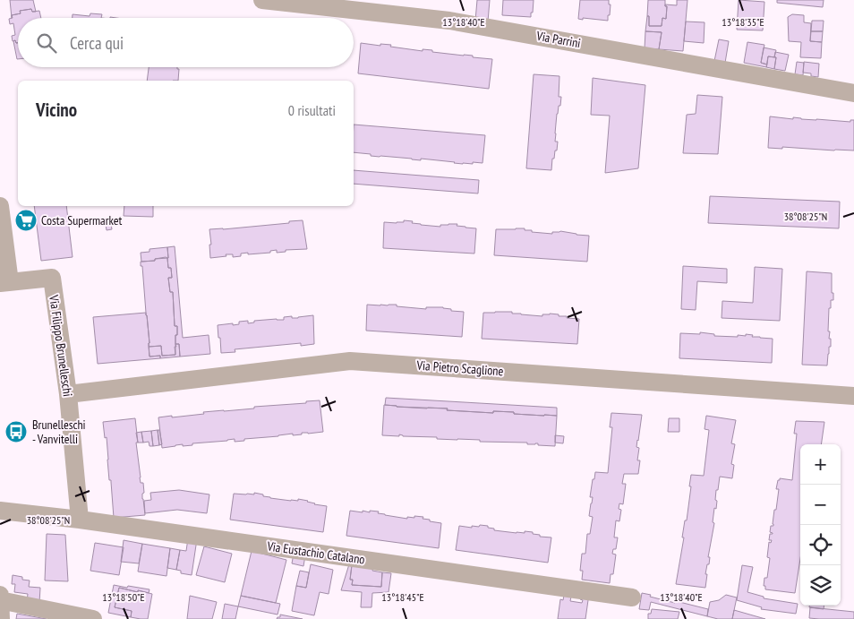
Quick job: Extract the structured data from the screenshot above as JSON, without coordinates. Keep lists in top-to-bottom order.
{
  "streets": {
    "street": [
      "Via Parrini",
      "Via Filippo Brunelleschi",
      "Via Pietro Scaglione",
      "Via Eustachio Catalano"
    ]
  },
  "crossings": [
    ["Via Filippo Brunelleschi", "Via Pietro Scaglione"],
    ["Via Filippo Brunelleschi", "Via Eustachio Catalano"]
  ],
  "places": {
    "supermarket": ["Costa Supermarket"],
    "bus stop": ["Brunelleschi - Vanvitelli"]
  },
  "page": {
    "search": "Cerca qui",
    "heading": ["Vicino", "0 risultati"],
    "map_buttons": ["+", "−"]
  },
  "coordinates": [
    "13°18'40\"E",
    "13°18'35\"E",
    "38°08'25\"N",
    "13°18'50\"E",
    "13°18'45\"E"
  ]
}
